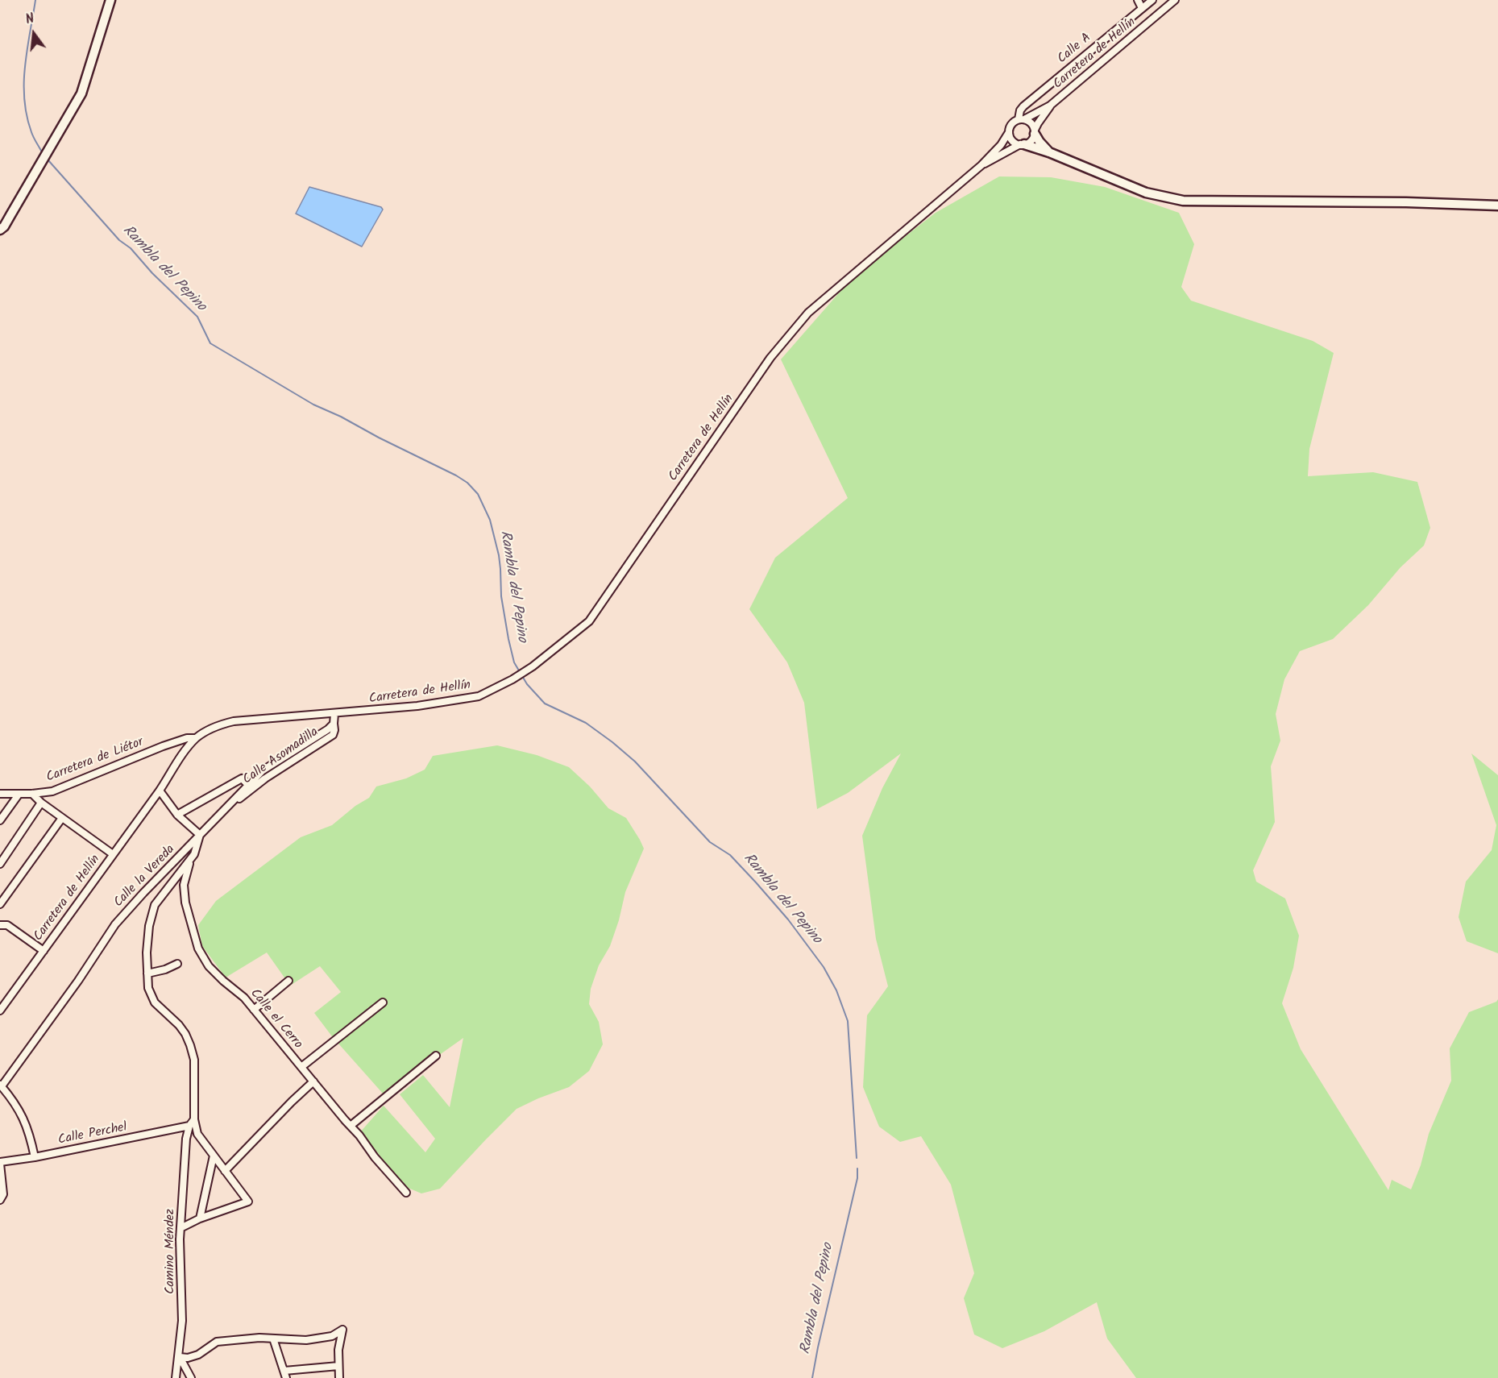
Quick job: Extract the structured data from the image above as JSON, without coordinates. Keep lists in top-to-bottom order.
{
  "streets": {
    "street": [
      "Calle A",
      "Carretera de Hellín",
      "Calle Asomadilla",
      "Carretera de Liétor",
      "Calle la Vereda",
      "Calle el Cerro",
      "Calle Perchel",
      "Camino Méndez"
    ]
  },
  "crossings": [
    ["Calle A", "Carretera de Hellín"],
    ["Carretera de Hellín", "Carretera de Liétor"],
    ["Calle Asomadilla", "Calle la Vereda"],
    ["Calle Perchel", "Camino Méndez"]
  ],
  "water": ["Rambla del Pepino"],
  "north": "top"
}
